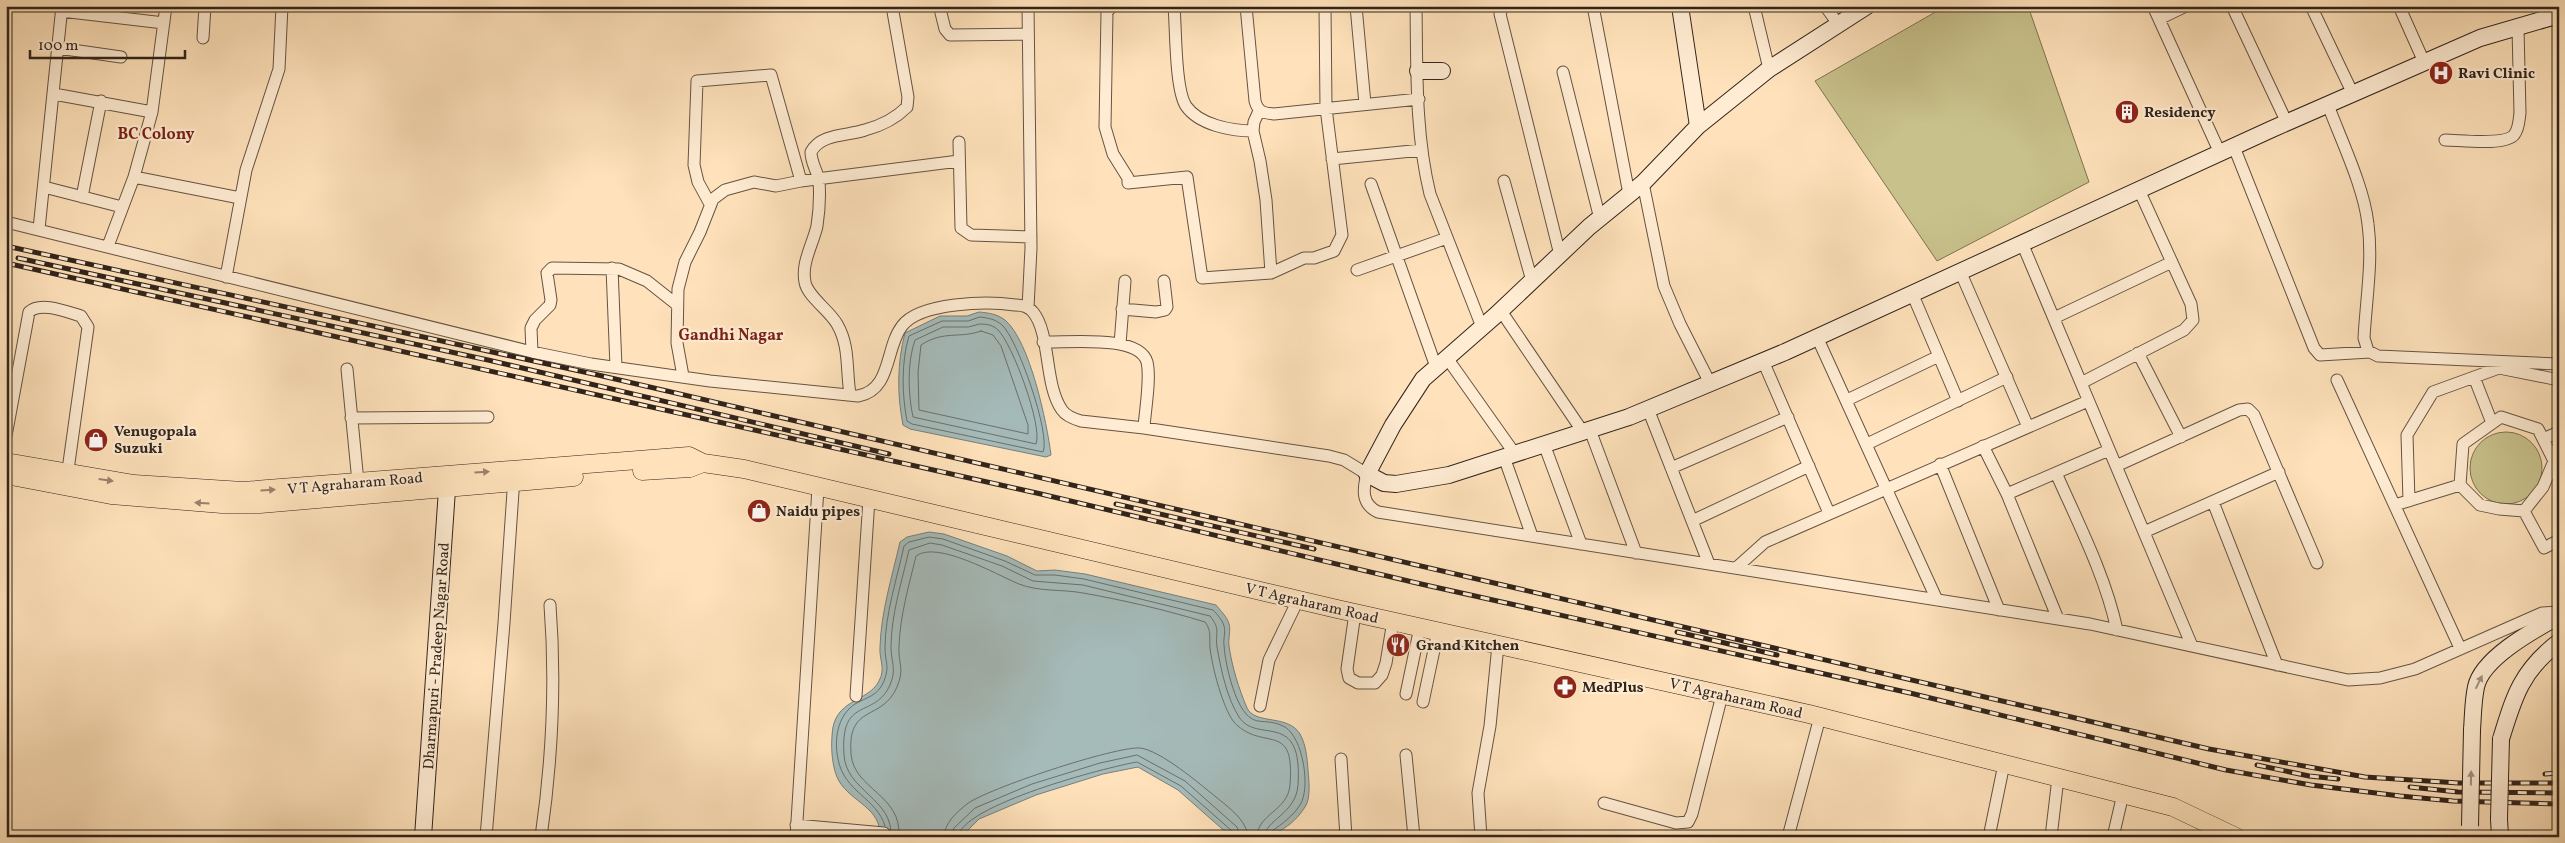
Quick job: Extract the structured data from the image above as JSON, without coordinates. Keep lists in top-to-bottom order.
{
  "streets": {
    "main road": ["V T Agraharam Road"],
    "street": ["Dharmapuri - Pradeep Nagar Road"]
  },
  "crossings": [
    ["V T Agraharam Road", "Dharmapuri - Pradeep Nagar Road"]
  ],
  "districts": ["BC Colony", "Gandhi Nagar"],
  "places": {
    "hospital": ["Ravi Clinic"],
    "building": ["Residency"],
    "shop": ["Venugopala Suzuki", "Naidu pipes"],
    "restaurant": ["Grand Kitchen"],
    "pharmacy": ["MedPlus"]
  },
  "scale_bar": "100 m"
}
